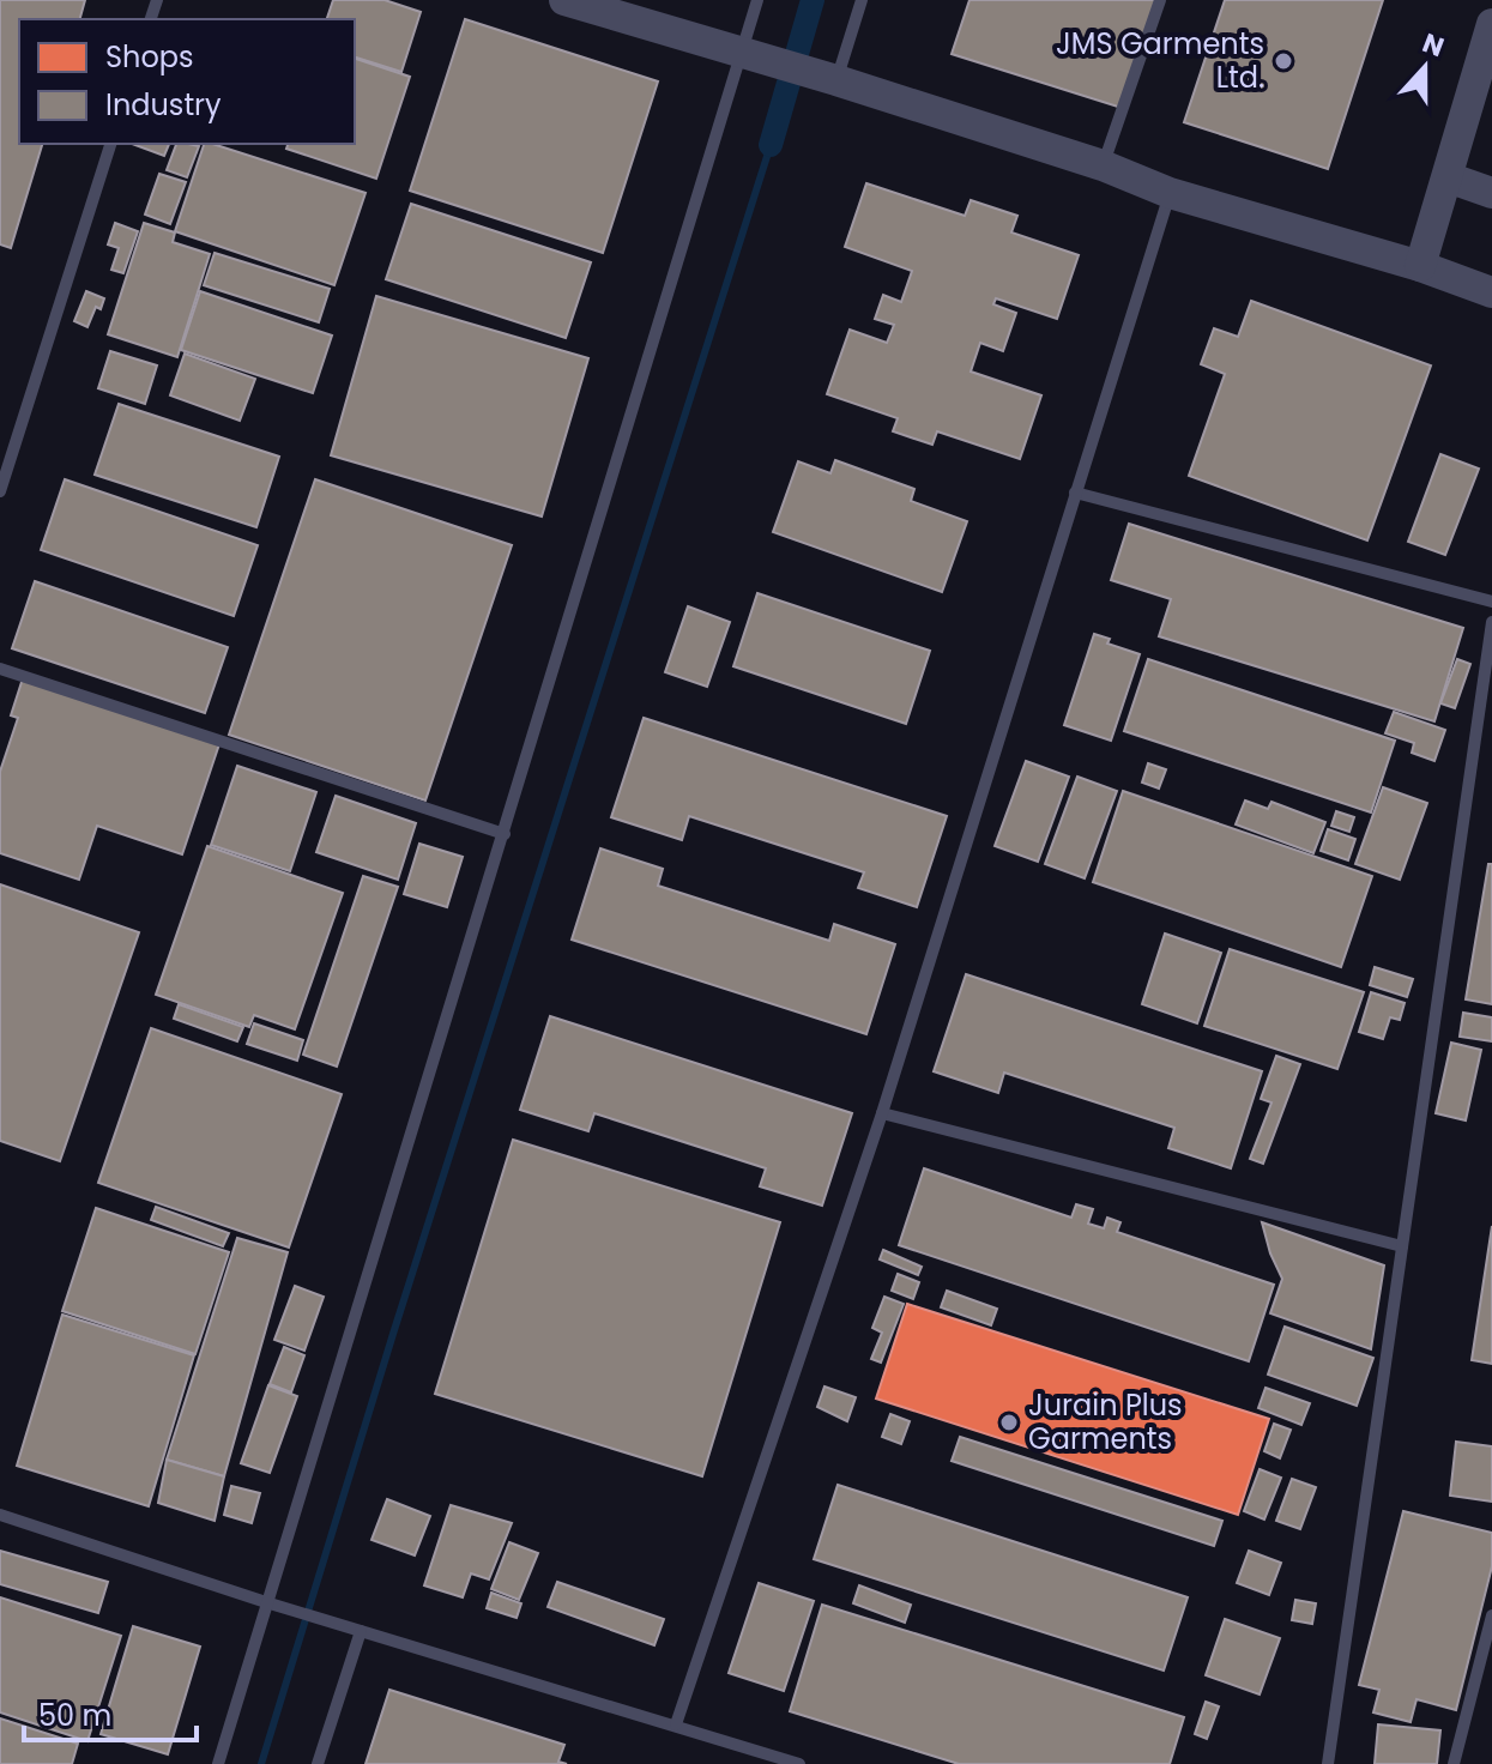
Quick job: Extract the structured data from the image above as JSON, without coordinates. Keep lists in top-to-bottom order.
{
  "places": ["JMS Garments Ltd.", "Jurain Plus Garments"],
  "legend": ["Shops", "Industry"],
  "scale_bar": "50 m",
  "north": "top"
}
